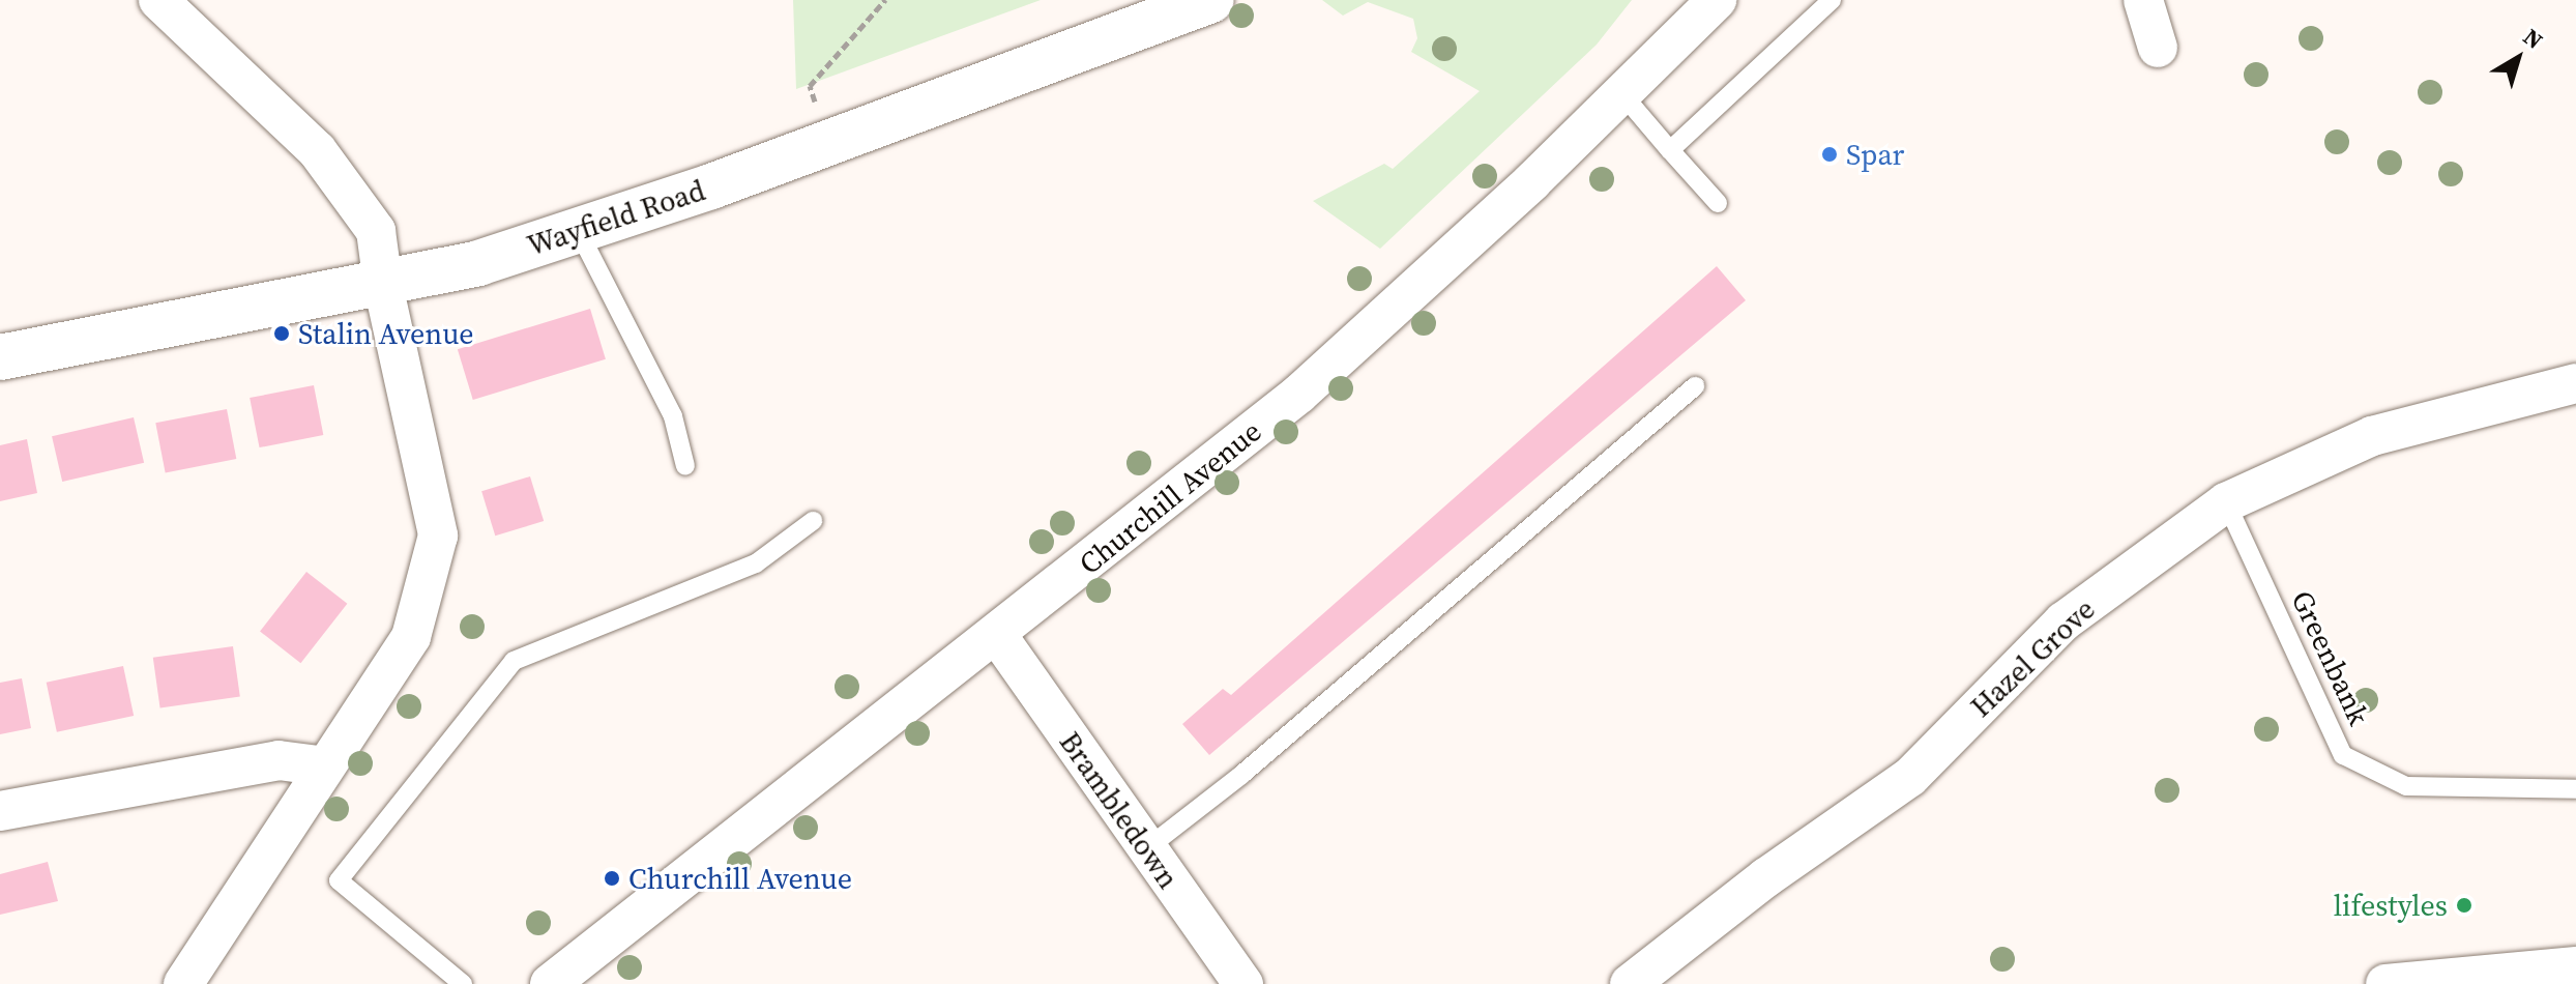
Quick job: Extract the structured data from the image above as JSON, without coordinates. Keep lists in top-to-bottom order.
{
  "streets": {
    "street": [
      "Wayfield Road",
      "Churchill Avenue",
      "Hazel Grove",
      "Brambledown"
    ],
    "lane": ["Greenbank"]
  },
  "crossings": [
    ["Churchill Avenue", "Brambledown"],
    ["Hazel Grove", "Greenbank"]
  ],
  "places": [
    "Spar",
    "Stalin Avenue",
    "Churchill Avenue",
    "lifestyles"
  ],
  "north": "top right"
}
